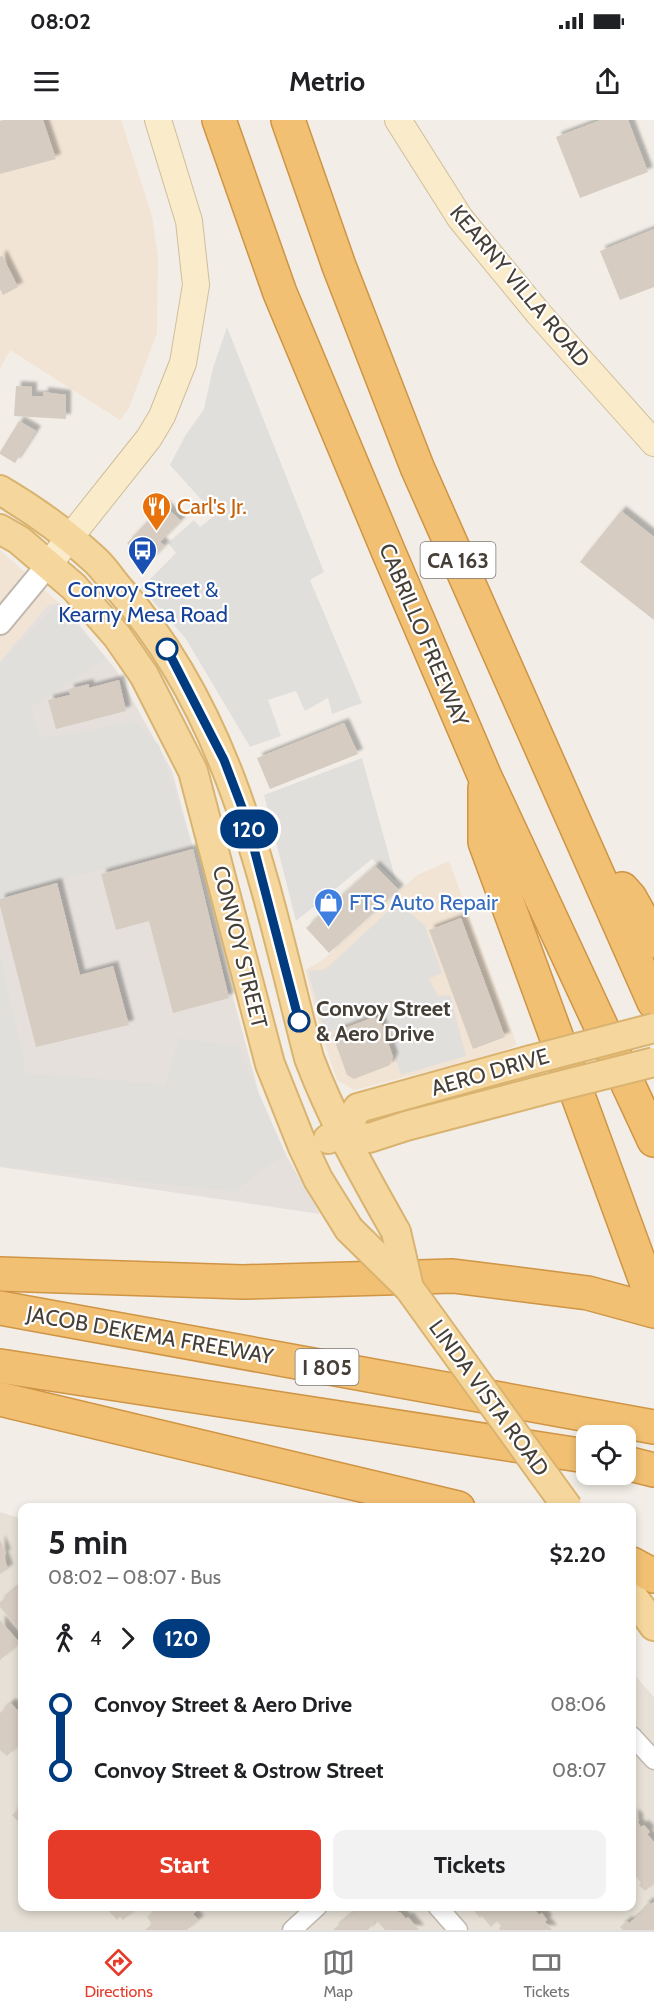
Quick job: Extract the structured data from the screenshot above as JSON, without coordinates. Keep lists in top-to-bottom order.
{
  "streets": {
    "highway": [
      "CA 163",
      "CABRILLO FREEWAY",
      "JACOB DEKEMA FREEWAY",
      "I 805"
    ],
    "main road": [
      "KEARNY VILLA ROAD",
      "CONVOY STREET",
      "AERO DRIVE",
      "LINDA VISTA ROAD"
    ]
  },
  "crossings": [
    ["CONVOY STREET", "AERO DRIVE"],
    ["CONVOY STREET", "LINDA VISTA ROAD"],
    ["AERO DRIVE", "LINDA VISTA ROAD"]
  ],
  "places": {
    "restaurant": ["Carl's Jr."],
    "bus stop": ["Convoy Street & Kearny Mesa Road"],
    "shop": ["FTS Auto Repair"],
    "other": ["Convoy Street & Aero Drive"]
  },
  "lines": ["bus line 120"],
  "page": {
    "status": "08:02",
    "header": "Metrio",
    "on_map": "120",
    "heading": ["5 min", "08:02 – 08:07 · Bus", "$2.20"],
    "legs": ["4", "120"],
    "list": [
      {
        "name": "Convoy Street & Aero Drive",
        "value": "08:06"
      },
      {
        "name": "Convoy Street & Ostrow Street",
        "value": "08:07"
      }
    ],
    "buttons": ["Start", "Tickets"],
    "tabs": ["Directions", "Map", "Tickets"]
  }
}
